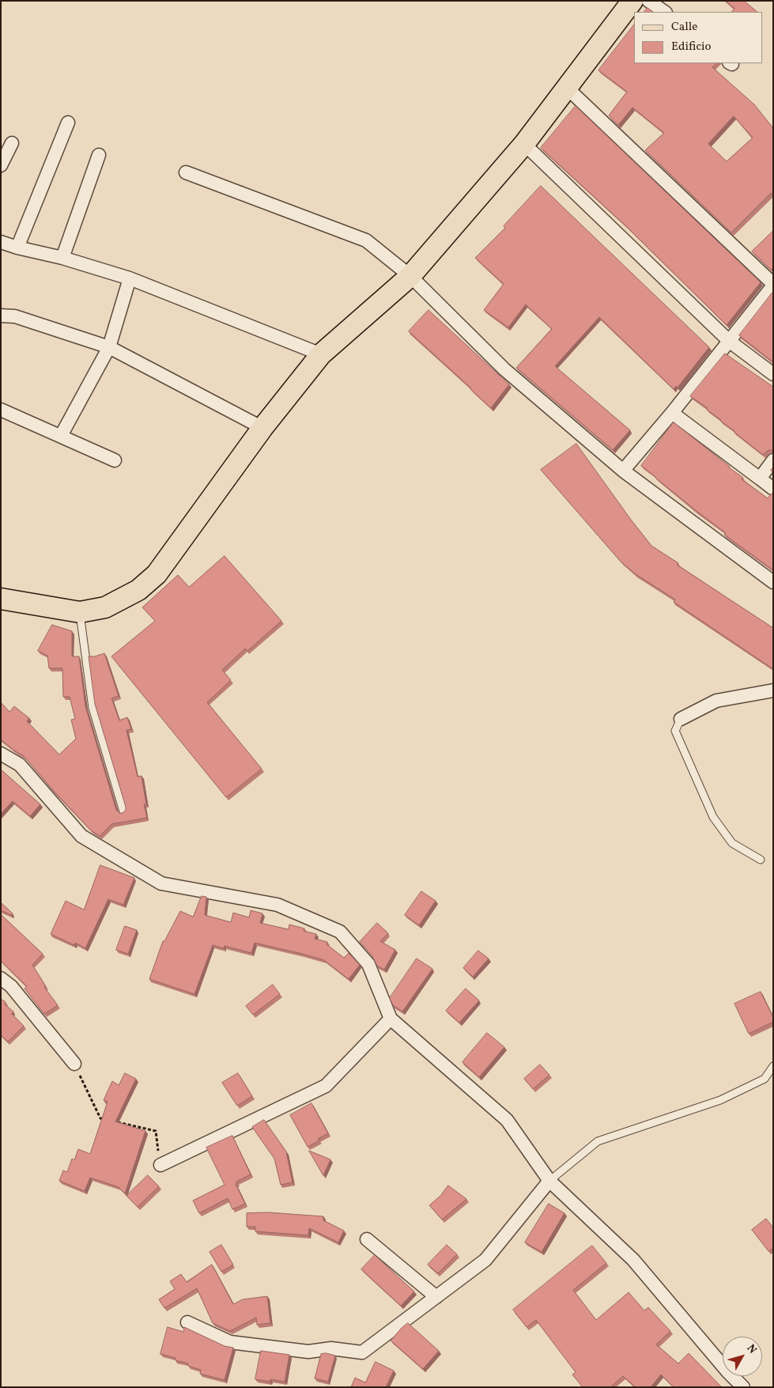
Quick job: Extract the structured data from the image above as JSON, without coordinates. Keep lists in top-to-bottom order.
{
  "legend": ["Calle", "Edificio"],
  "north": "top right"
}
